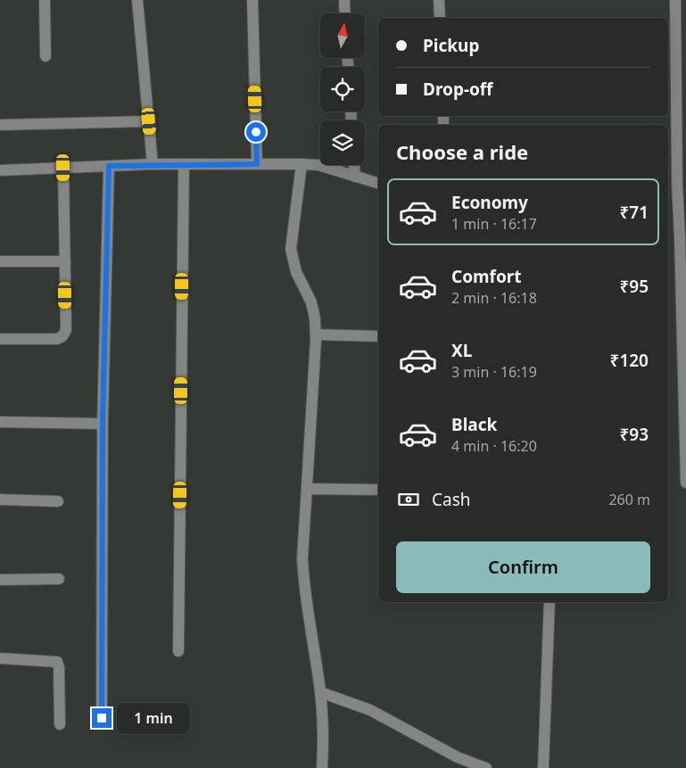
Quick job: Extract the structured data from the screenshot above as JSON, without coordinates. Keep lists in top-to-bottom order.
{
  "north": "top",
  "page": {
    "banner": ["Pickup", "Drop-off"],
    "heading": "Choose a ride",
    "list": [
      {
        "name": "Economy",
        "note": "1 min · 16:17",
        "value": "₹71"
      },
      {
        "name": "Comfort",
        "note": "2 min · 16:18",
        "value": "₹95"
      },
      {
        "name": "XL",
        "note": "3 min · 16:19",
        "value": "₹120"
      },
      {
        "name": "Black",
        "note": "4 min · 16:20",
        "value": "₹93"
      }
    ],
    "pay": ["Cash", "260 m"],
    "buttons": "Confirm",
    "bubble": "1 min"
  }
}
